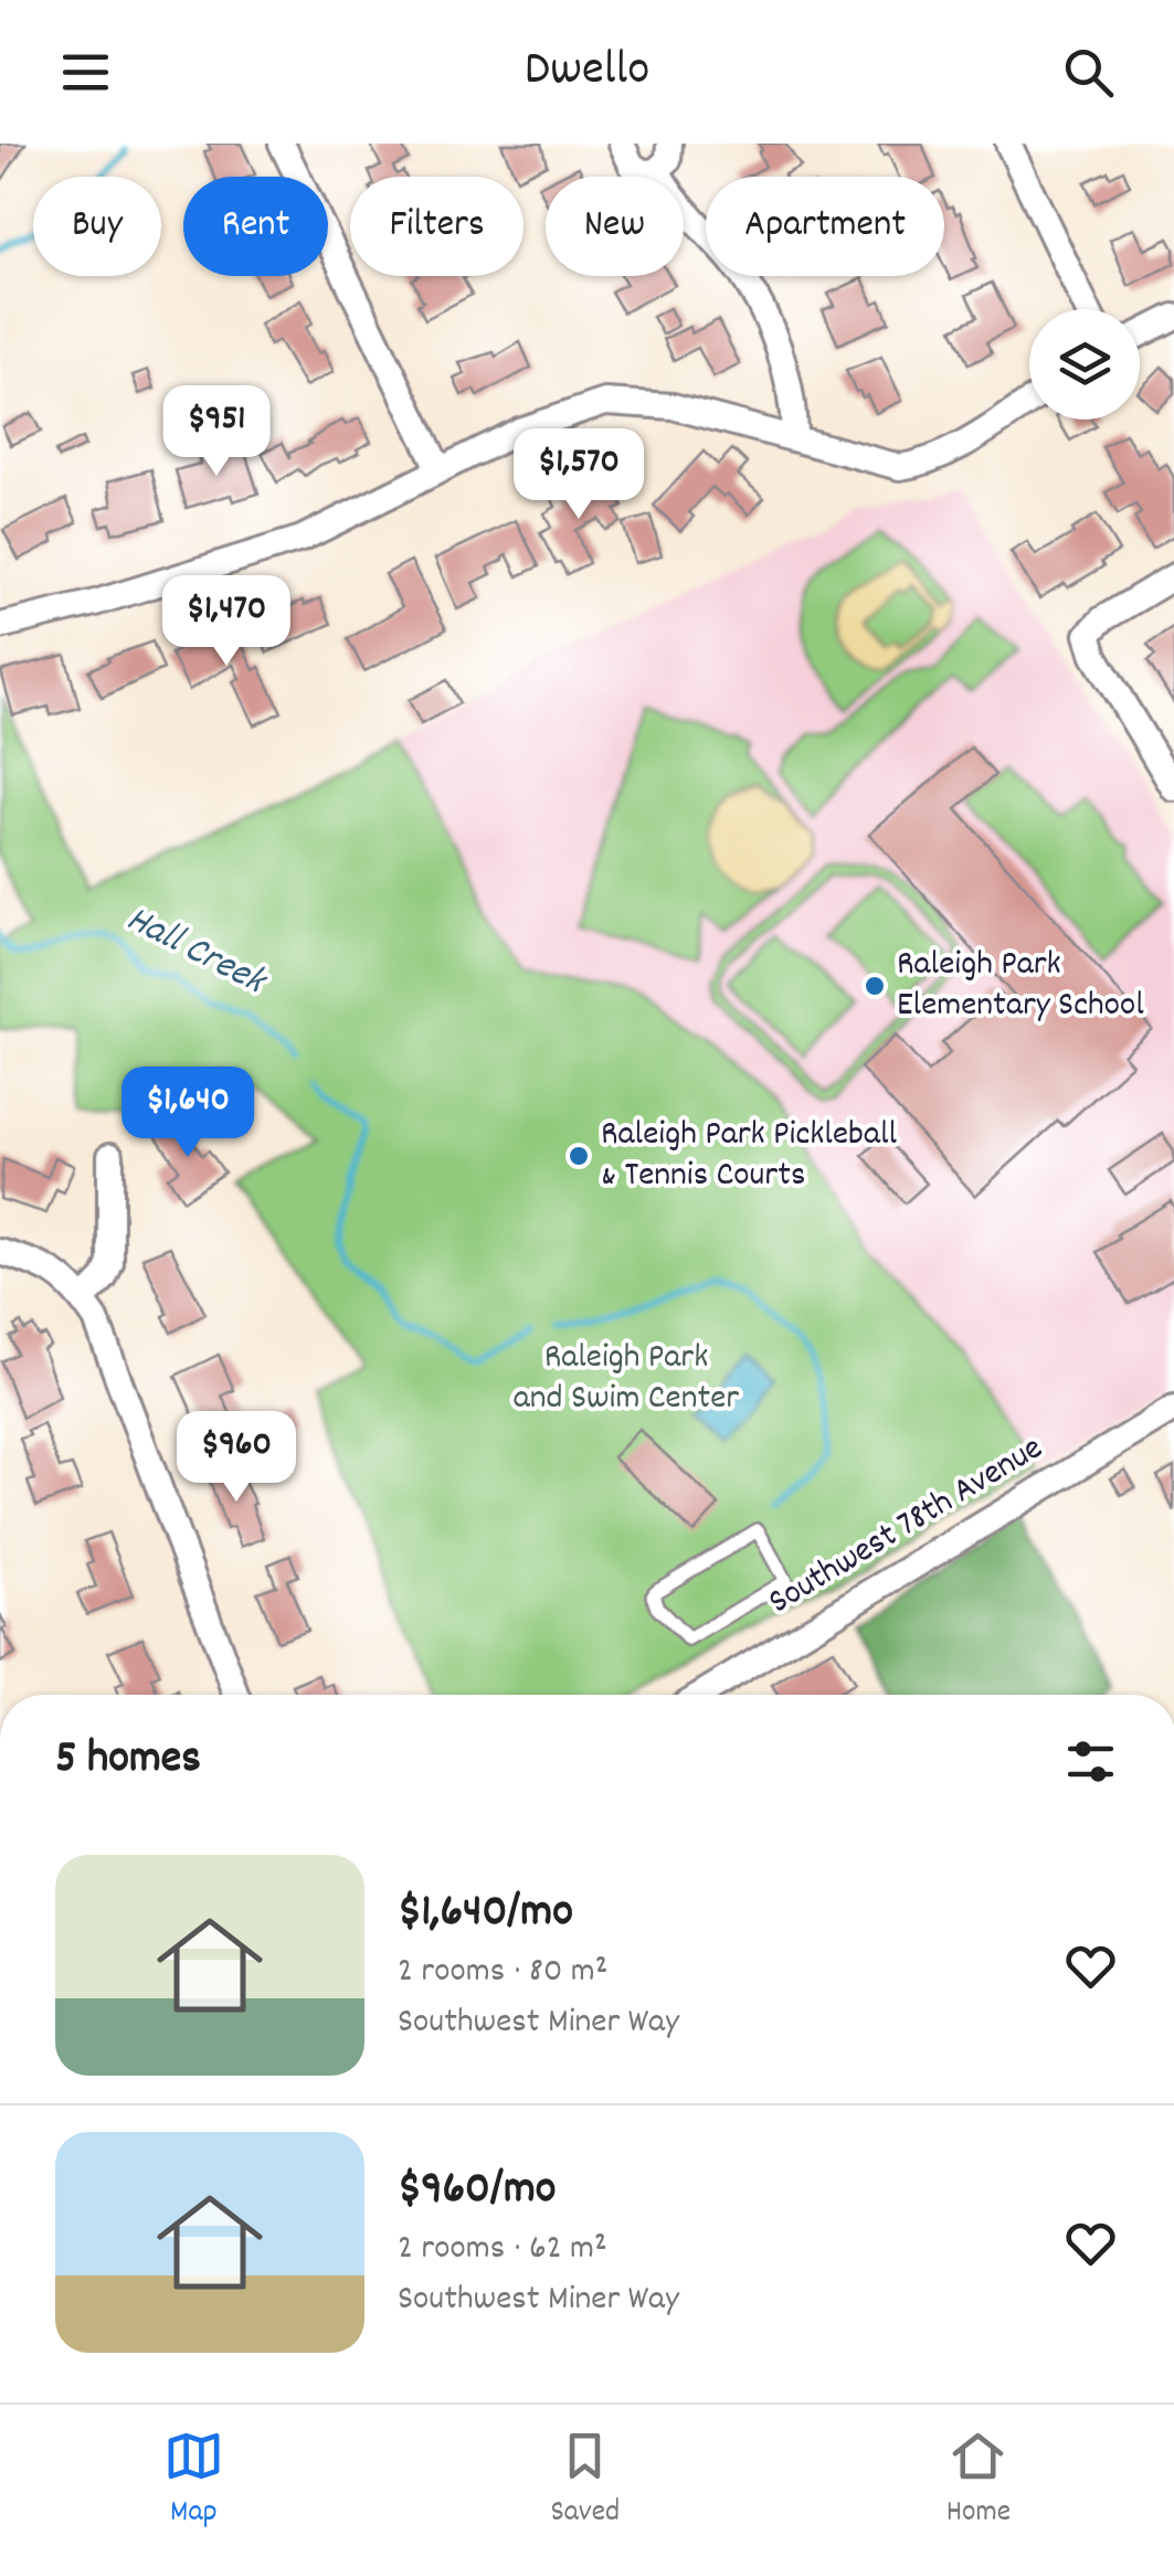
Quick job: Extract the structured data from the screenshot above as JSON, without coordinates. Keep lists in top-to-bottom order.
{
  "streets": {
    "street": ["Southwest 78th Avenue"]
  },
  "water": ["Hall Creek"],
  "parks": ["Raleigh Park and Swim Center"],
  "places": ["Raleigh Park Elementary School", "Raleigh Park Pickleball & Tennis Courts"],
  "page": {
    "header": "Dwello",
    "chip": [
      "Buy",
      "Rent",
      "Filters",
      "New",
      "Apartment"
    ],
    "price": [
      "$951",
      "$1,570",
      "$1,470",
      "$1,640",
      "$960"
    ],
    "heading": "5 homes",
    "list": [
      {
        "name": "$1,640/mo",
        "note": "2 rooms · 80 m² · Southwest Miner Way"
      },
      {
        "name": "$960/mo",
        "note": "2 rooms · 62 m² · Southwest Miner Way"
      }
    ],
    "tabs": ["Map", "Saved", "Home"]
  }
}
